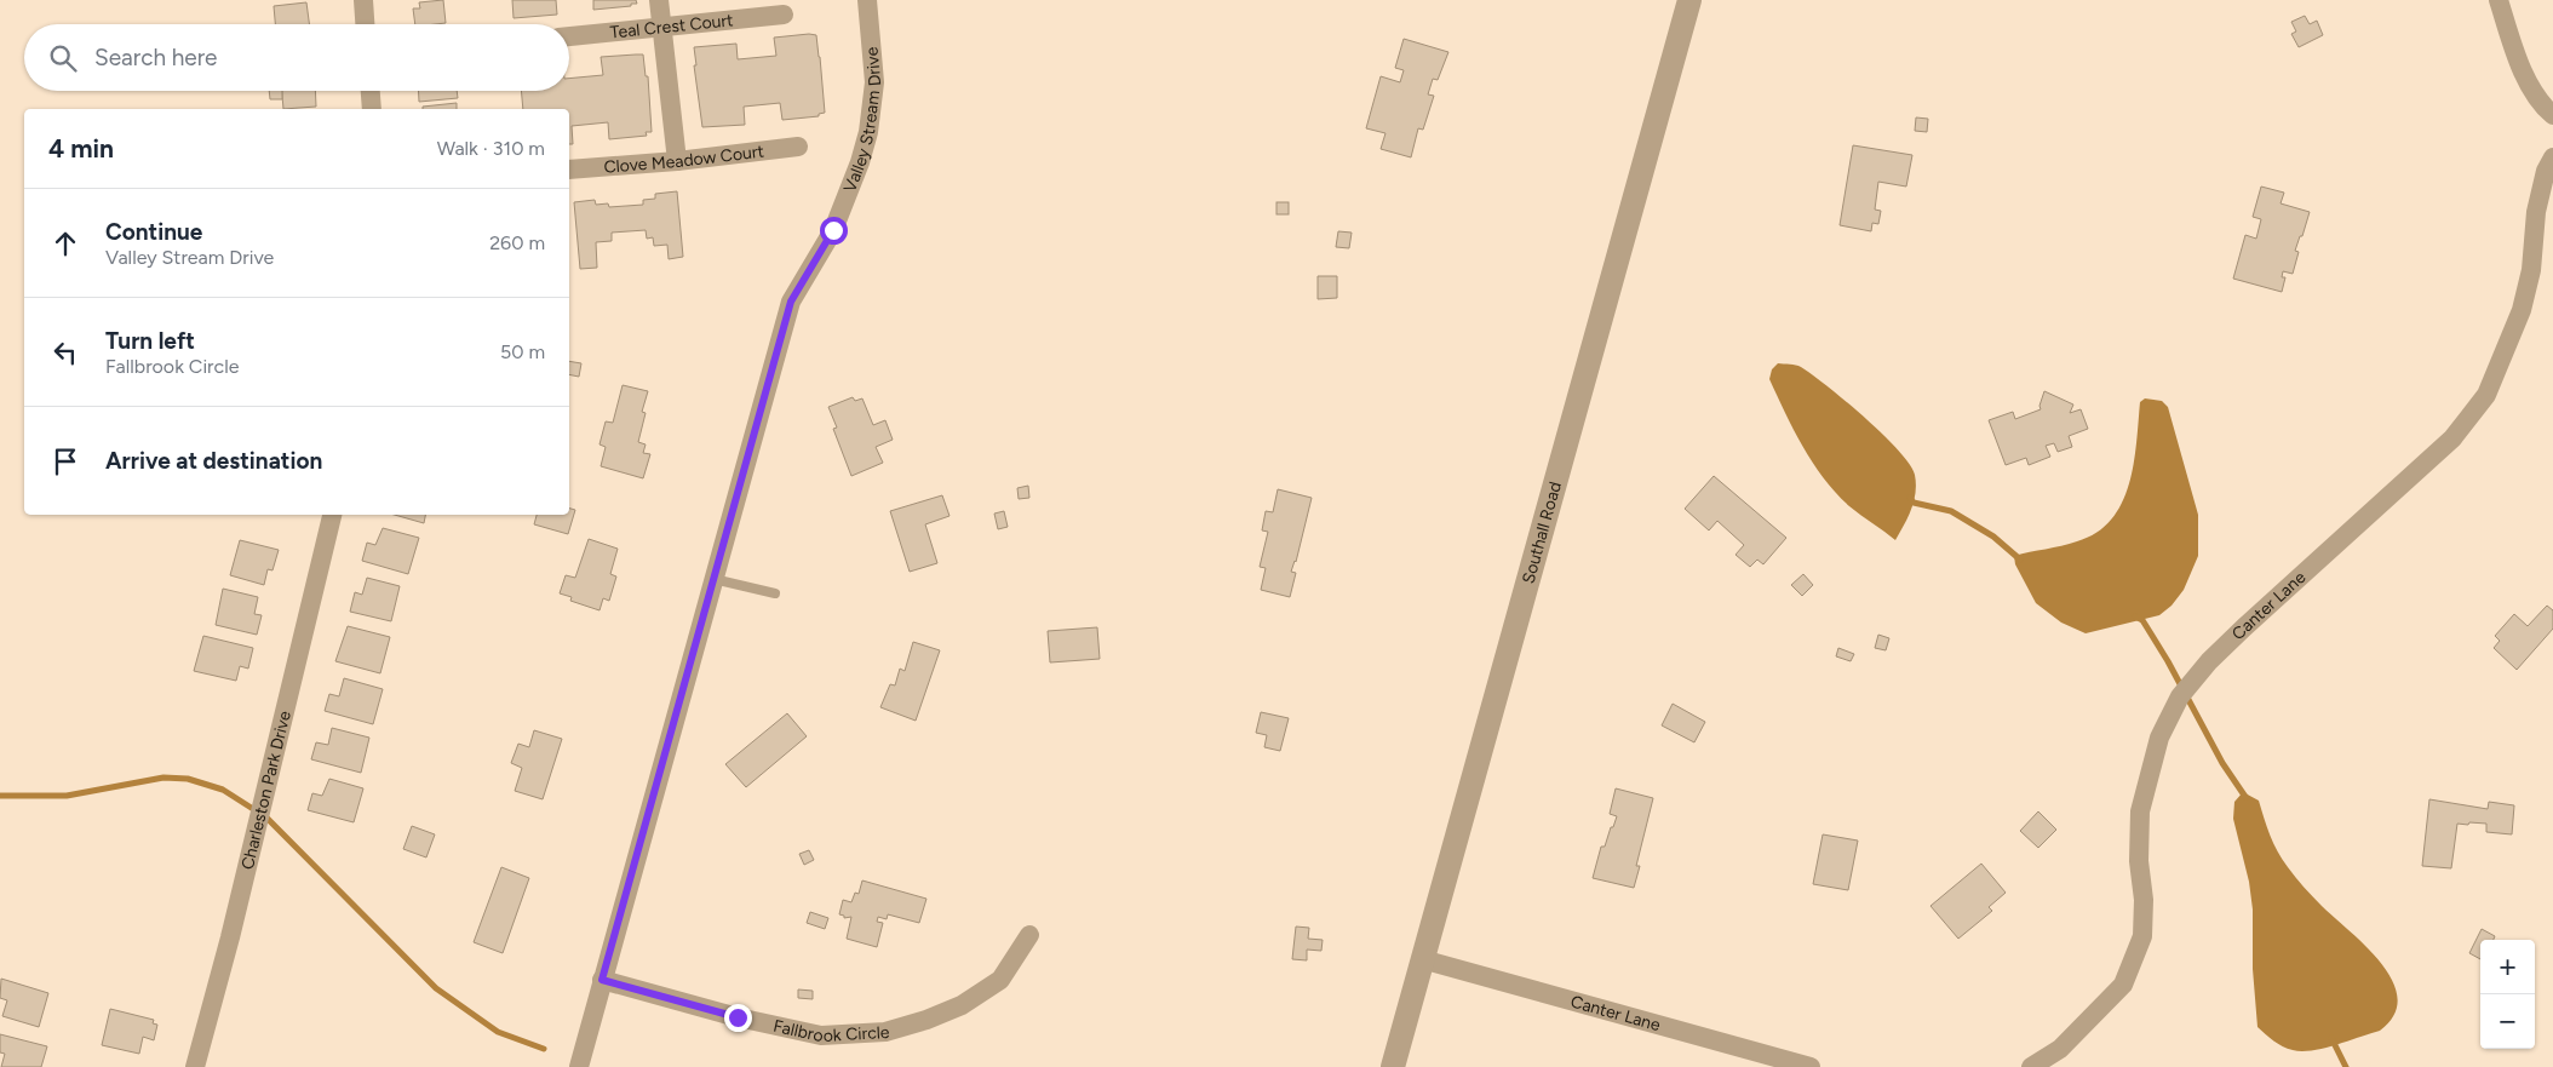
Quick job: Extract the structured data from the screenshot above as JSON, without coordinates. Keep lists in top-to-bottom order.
{
  "streets": {
    "street": [
      "Teal Crest Court",
      "Valley Stream Drive",
      "Clove Meadow Court",
      "Southall Road",
      "Canter Lane",
      "Charleston Park Drive",
      "Fallbrook Circle"
    ]
  },
  "crossings": [
    ["Valley Stream Drive", "Fallbrook Circle"],
    ["Southall Road", "Canter Lane"]
  ],
  "page": {
    "search": "Search here",
    "heading": ["4 min", "Walk · 310 m"],
    "list": [
      ["Continue", "Valley Stream Drive", "260 m"],
      ["Turn left", "Fallbrook Circle", "50 m"],
      "Arrive at destination"
    ],
    "map_buttons": ["+", "−"]
  }
}
